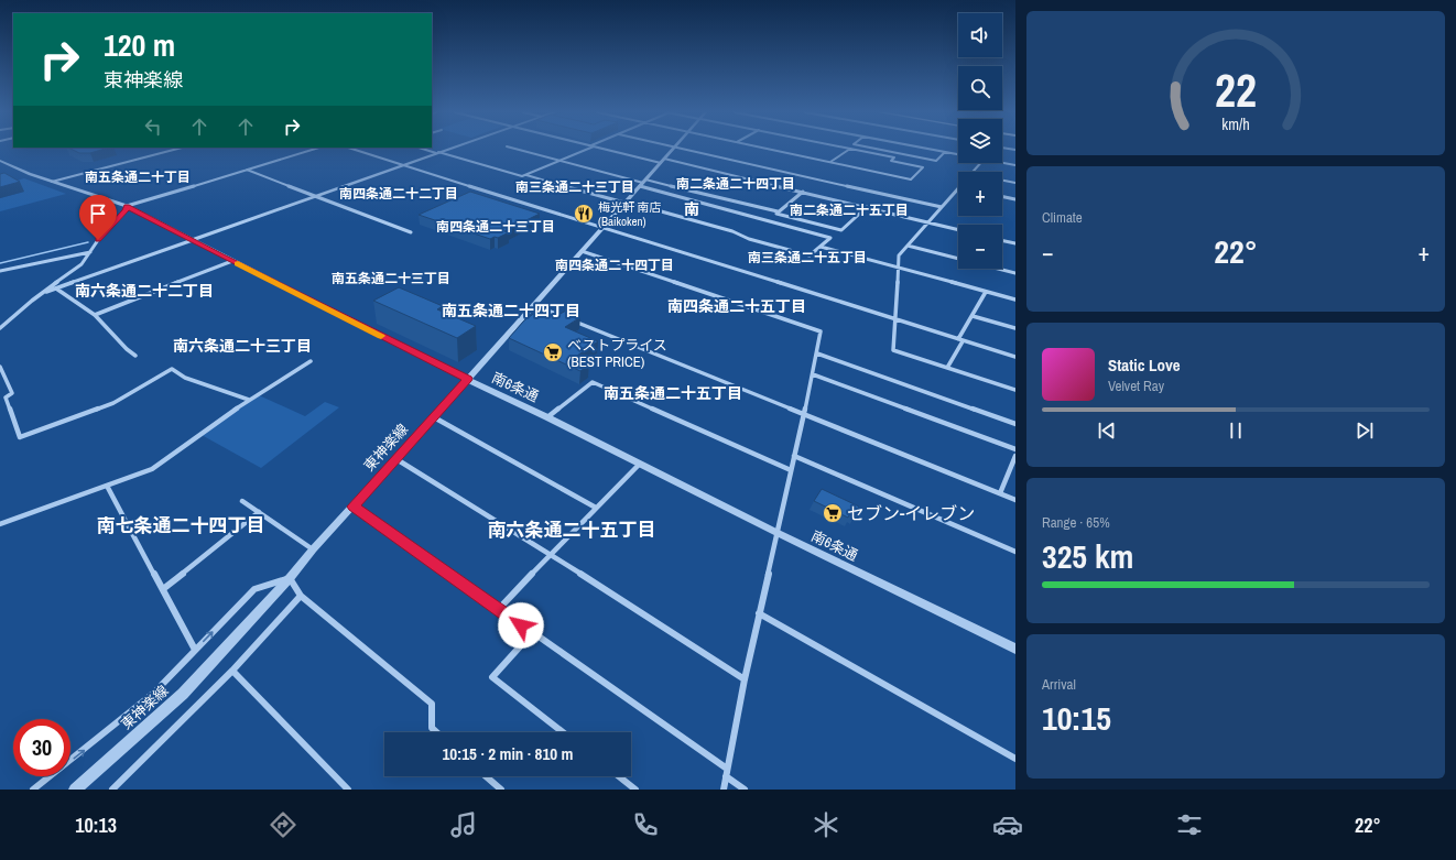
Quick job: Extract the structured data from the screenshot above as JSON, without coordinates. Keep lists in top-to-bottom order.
{
  "streets": {
    "street": ["南6条通", "東神楽線"]
  },
  "crossings": [
    ["南6条通", "東神楽線"]
  ],
  "districts": [
    "南五条通二十丁目",
    "南二条通二十四丁目",
    "南三条通二十三丁目",
    "南四条通二十二丁目",
    "南",
    "南二条通二十五丁目",
    "南四条通二十三丁目",
    "南三条通二十五丁目",
    "南四条通二十四丁目",
    "南五条通二十三丁目",
    "南六条通二十二丁目",
    "南四条通二十五丁目",
    "南五条通二十四丁目",
    "南六条通二十三丁目",
    "南五条通二十五丁目",
    "南七条通二十四丁目",
    "南六条通二十五丁目"
  ],
  "places": {
    "restaurant": ["梅光軒 南店 (Baikoken)"],
    "supermarket": ["ベストプライス (BEST PRICE)", "セブン-イレブン"]
  },
  "page": {
    "map_buttons": ["+", "−"],
    "turn": ["120 m", "東神楽線"],
    "tile": [
      "Climate",
      ["Range · 65%", "325 km"],
      ["Arrival", "10:15"]
    ],
    "heat": ["−", "22°", "+"],
    "song": ["Static Love", "Velvet Ray"],
    "limit": "30",
    "trip": "10:15 · 2 min · 810 m",
    "tabs": ["10:13", "22°"],
    "gauge": ["22", "km/h"]
  }
}
